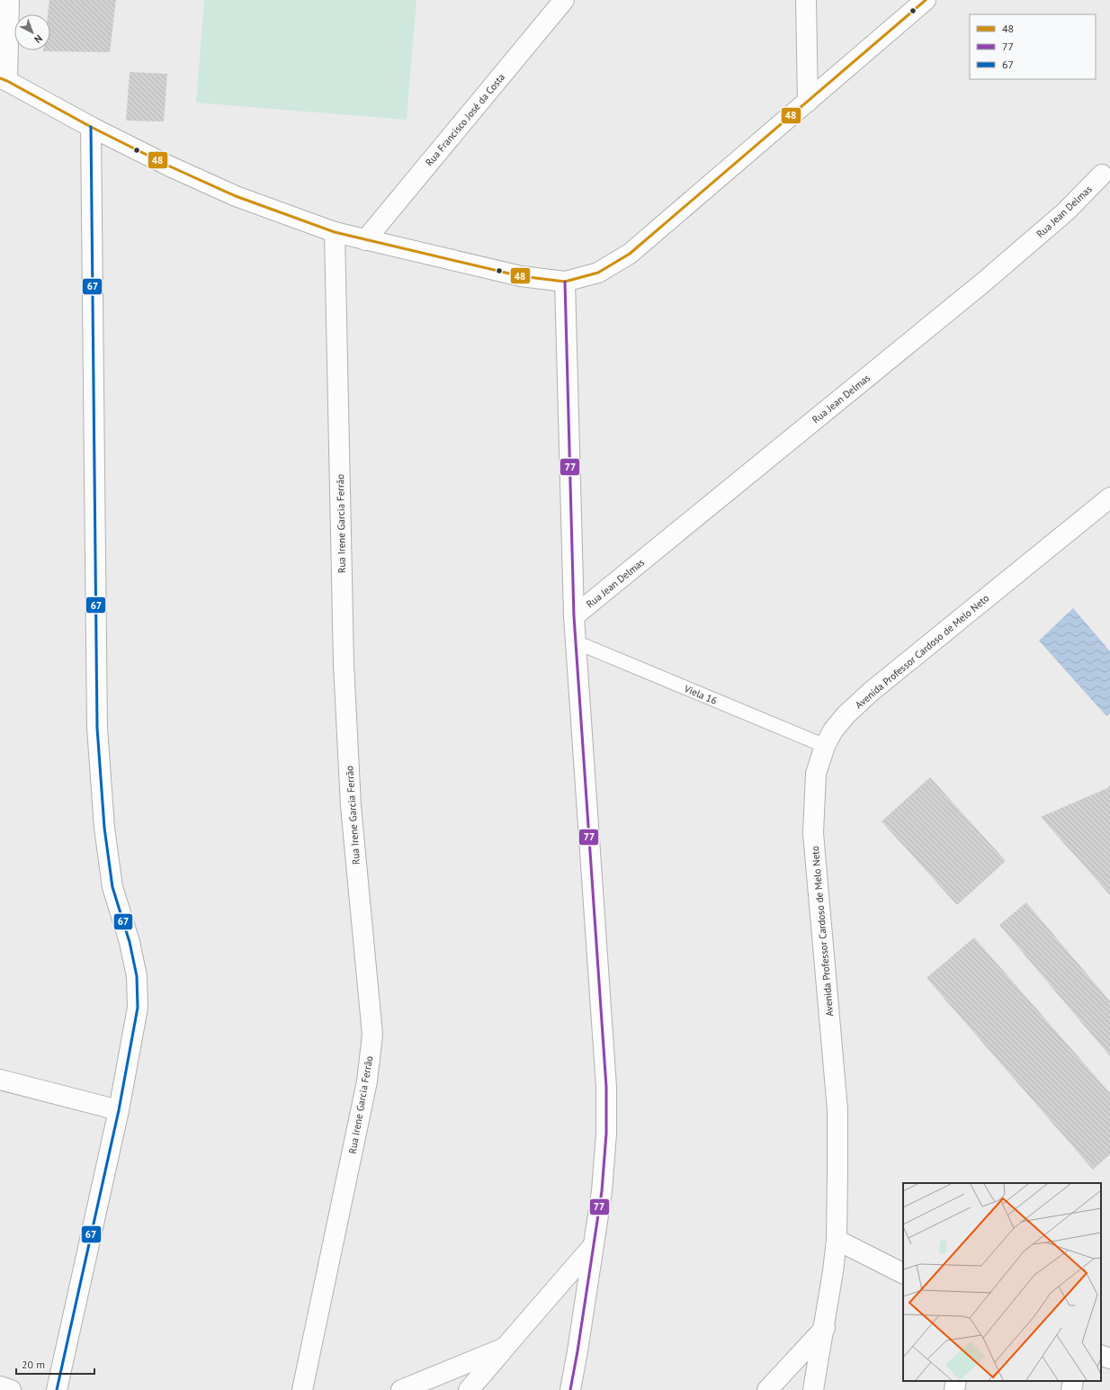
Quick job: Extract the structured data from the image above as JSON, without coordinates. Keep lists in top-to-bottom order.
{
  "streets": {
    "street": [
      "Rua Francisco José da Costa",
      "Rua Jean Delmas",
      "Rua Irene Garcia Ferrão",
      "Avenida Professor Cardoso de Melo Neto"
    ],
    "lane": ["Viela 16"]
  },
  "crossings": [
    ["Avenida Professor Cardoso de Melo Neto", "Viela 16"]
  ],
  "lines": ["transit line 48", "transit line 67", "transit line 77"],
  "legend": ["48", "77", "67"],
  "scale_bar": "20 m",
  "north": "bottom right"
}
